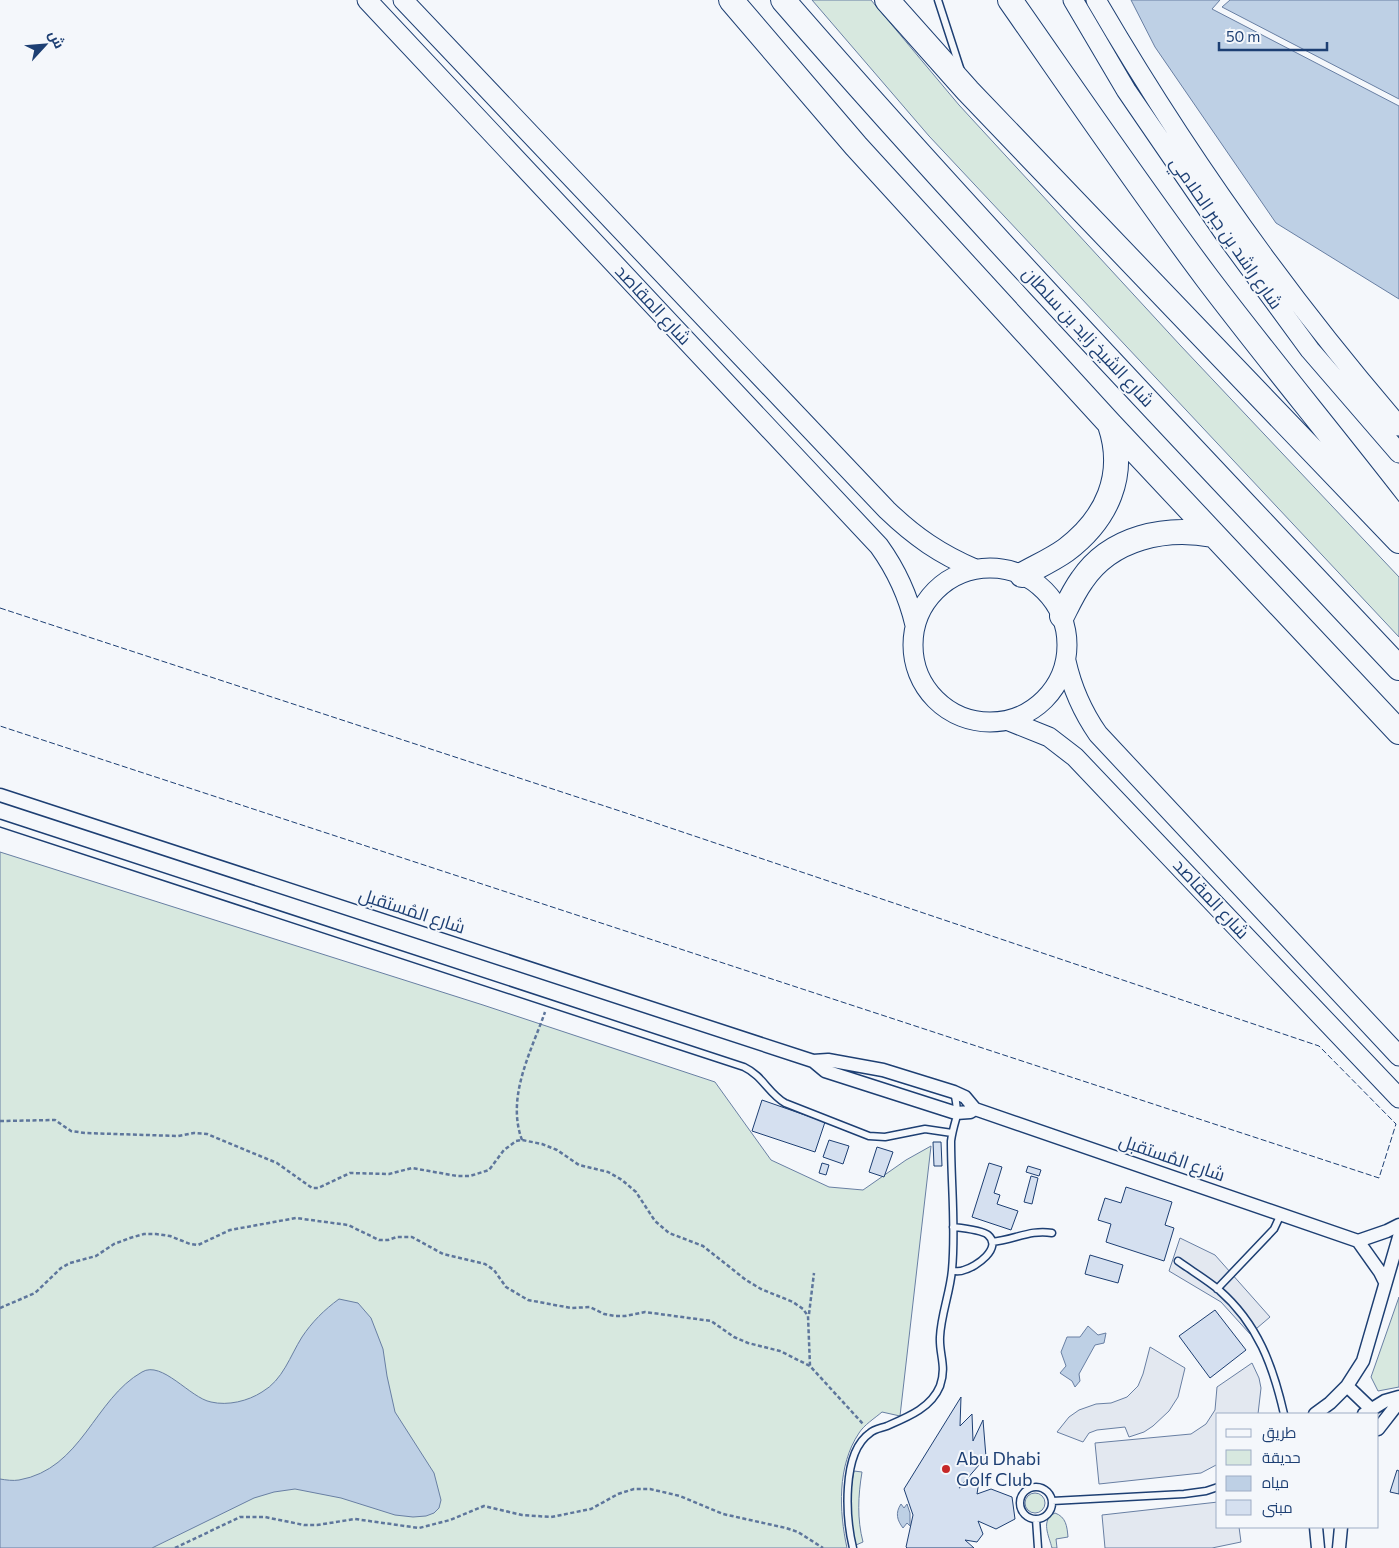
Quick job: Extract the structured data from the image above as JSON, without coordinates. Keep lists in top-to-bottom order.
{
  "streets": {
    "highway": ["شارع الشيخ زايد بن سلطان"],
    "street": ["شارع راشد بن جبر الحلامي", "شارع المقاصد", "شارع المُستقبل"]
  },
  "places": ["Abu Dhabi Golf Club"],
  "legend": [
    "طريق",
    "حديقة",
    "مياه",
    "مبنى"
  ],
  "scale_bar": "50 m",
  "north": "top right"
}
